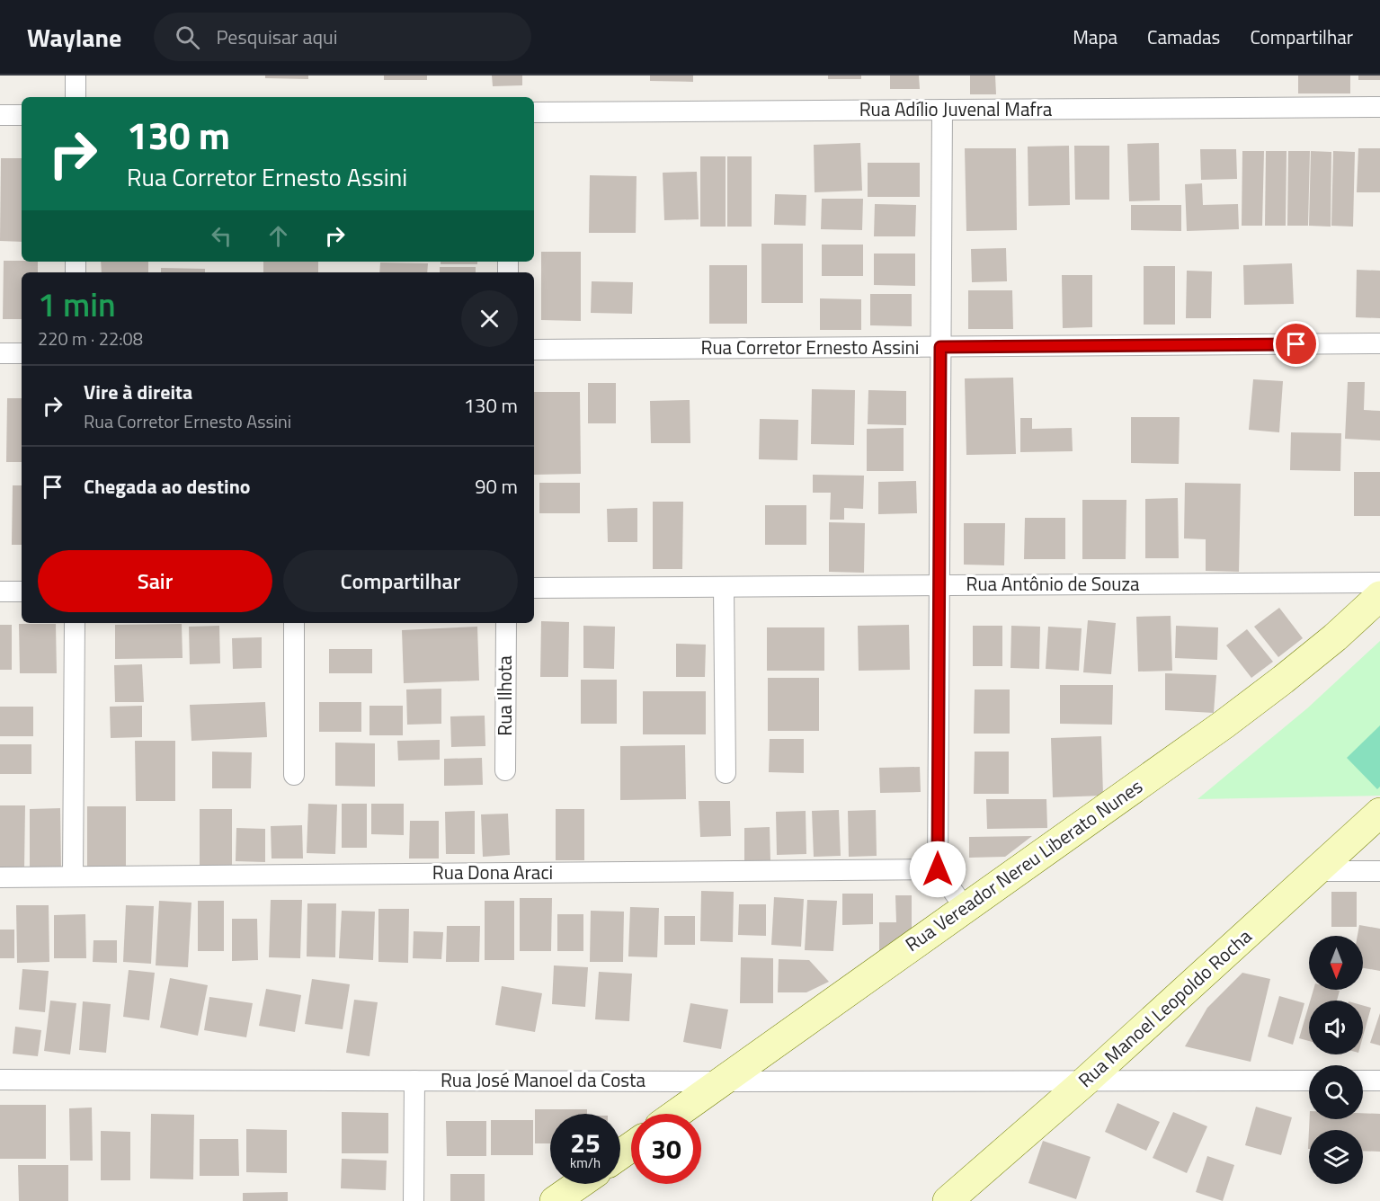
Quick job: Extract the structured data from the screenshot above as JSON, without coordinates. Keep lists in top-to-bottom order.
{
  "streets": {
    "main road": ["Rua Vereador Nereu Liberato Nunes", "Rua Manoel Leopoldo Rocha"],
    "street": [
      "Rua Adílio Juvenal Mafra",
      "Rua Corretor Ernesto Assini",
      "Rua Antônio de Souza",
      "Rua Ilhota",
      "Rua Dona Araci",
      "Rua José Manoel da Costa"
    ]
  },
  "crossings": [
    ["Rua Vereador Nereu Liberato Nunes", "Rua José Manoel da Costa"],
    ["Rua Manoel Leopoldo Rocha", "Rua José Manoel da Costa"]
  ],
  "north": "bottom",
  "page": {
    "header": "Waylane",
    "search": "Pesquisar aqui",
    "nav": ["Mapa", "Camadas", "Compartilhar"],
    "turn": ["130 m", "Rua Corretor Ernesto Assini"],
    "heading": ["1 min", "220 m · 22:08"],
    "list": [
      {
        "name": "Vire à direita",
        "note": "Rua Corretor Ernesto Assini",
        "value": "130 m"
      },
      {
        "name": "Chegada ao destino",
        "value": "90 m"
      }
    ],
    "buttons": ["Sair", "Compartilhar"],
    "speed": "25 km/h",
    "limit": "30"
  }
}
